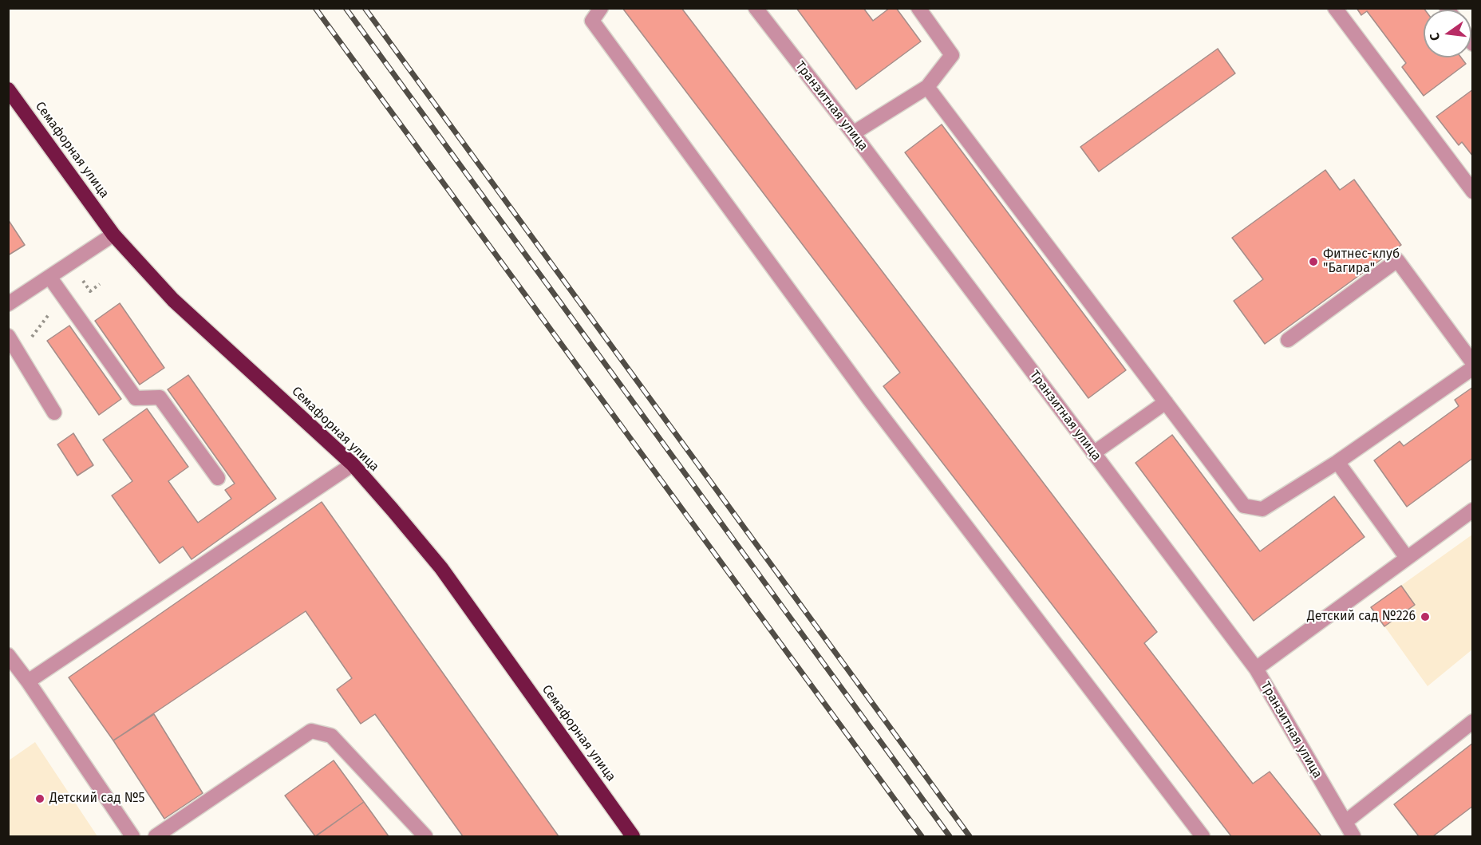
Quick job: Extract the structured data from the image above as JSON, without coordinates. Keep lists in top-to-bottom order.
{
  "streets": {
    "highway": ["Семафорная улица"],
    "street": ["Транзитная улица"]
  },
  "places": ["Фитнес-клуб \"Багира\"", "Детский сад №226", "Детский сад №5"],
  "north": "left"
}
